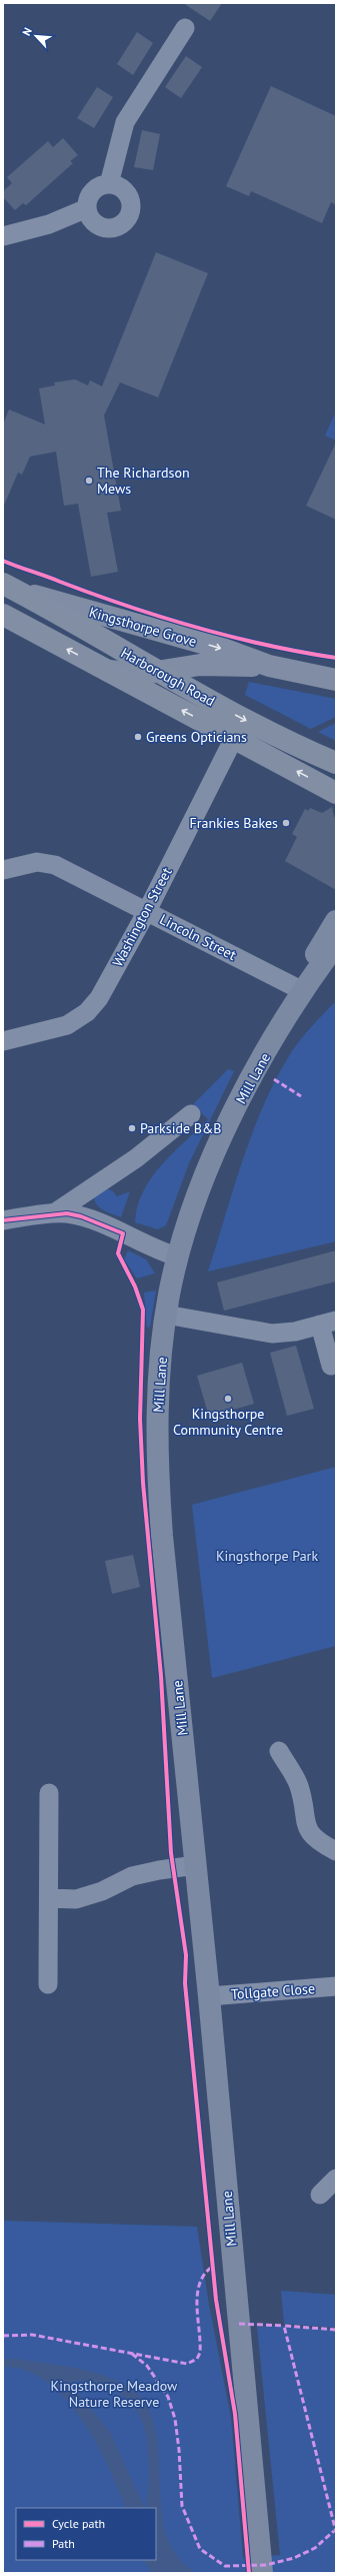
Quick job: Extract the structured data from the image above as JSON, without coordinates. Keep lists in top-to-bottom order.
{
  "streets": {
    "highway": ["Harborough Road"],
    "main road": ["Kingsthorpe Grove"],
    "street": [
      "Washington Street",
      "Lincoln Street",
      "Mill Lane",
      "Tollgate Close"
    ]
  },
  "crossings": [
    ["Kingsthorpe Grove", "Harborough Road"],
    ["Harborough Road", "Washington Street"],
    ["Washington Street", "Lincoln Street"],
    ["Lincoln Street", "Mill Lane"],
    ["Mill Lane", "Tollgate Close"]
  ],
  "parks": ["Kingsthorpe Park", "Kingsthorpe Meadow Nature Reserve"],
  "places": [
    "The Richardson Mews",
    "Greens Opticians",
    "Frankies Bakes",
    "Parkside B&B",
    "Kingsthorpe Community Centre"
  ],
  "legend": ["Cycle path", "Path"],
  "north": "top left"
}
